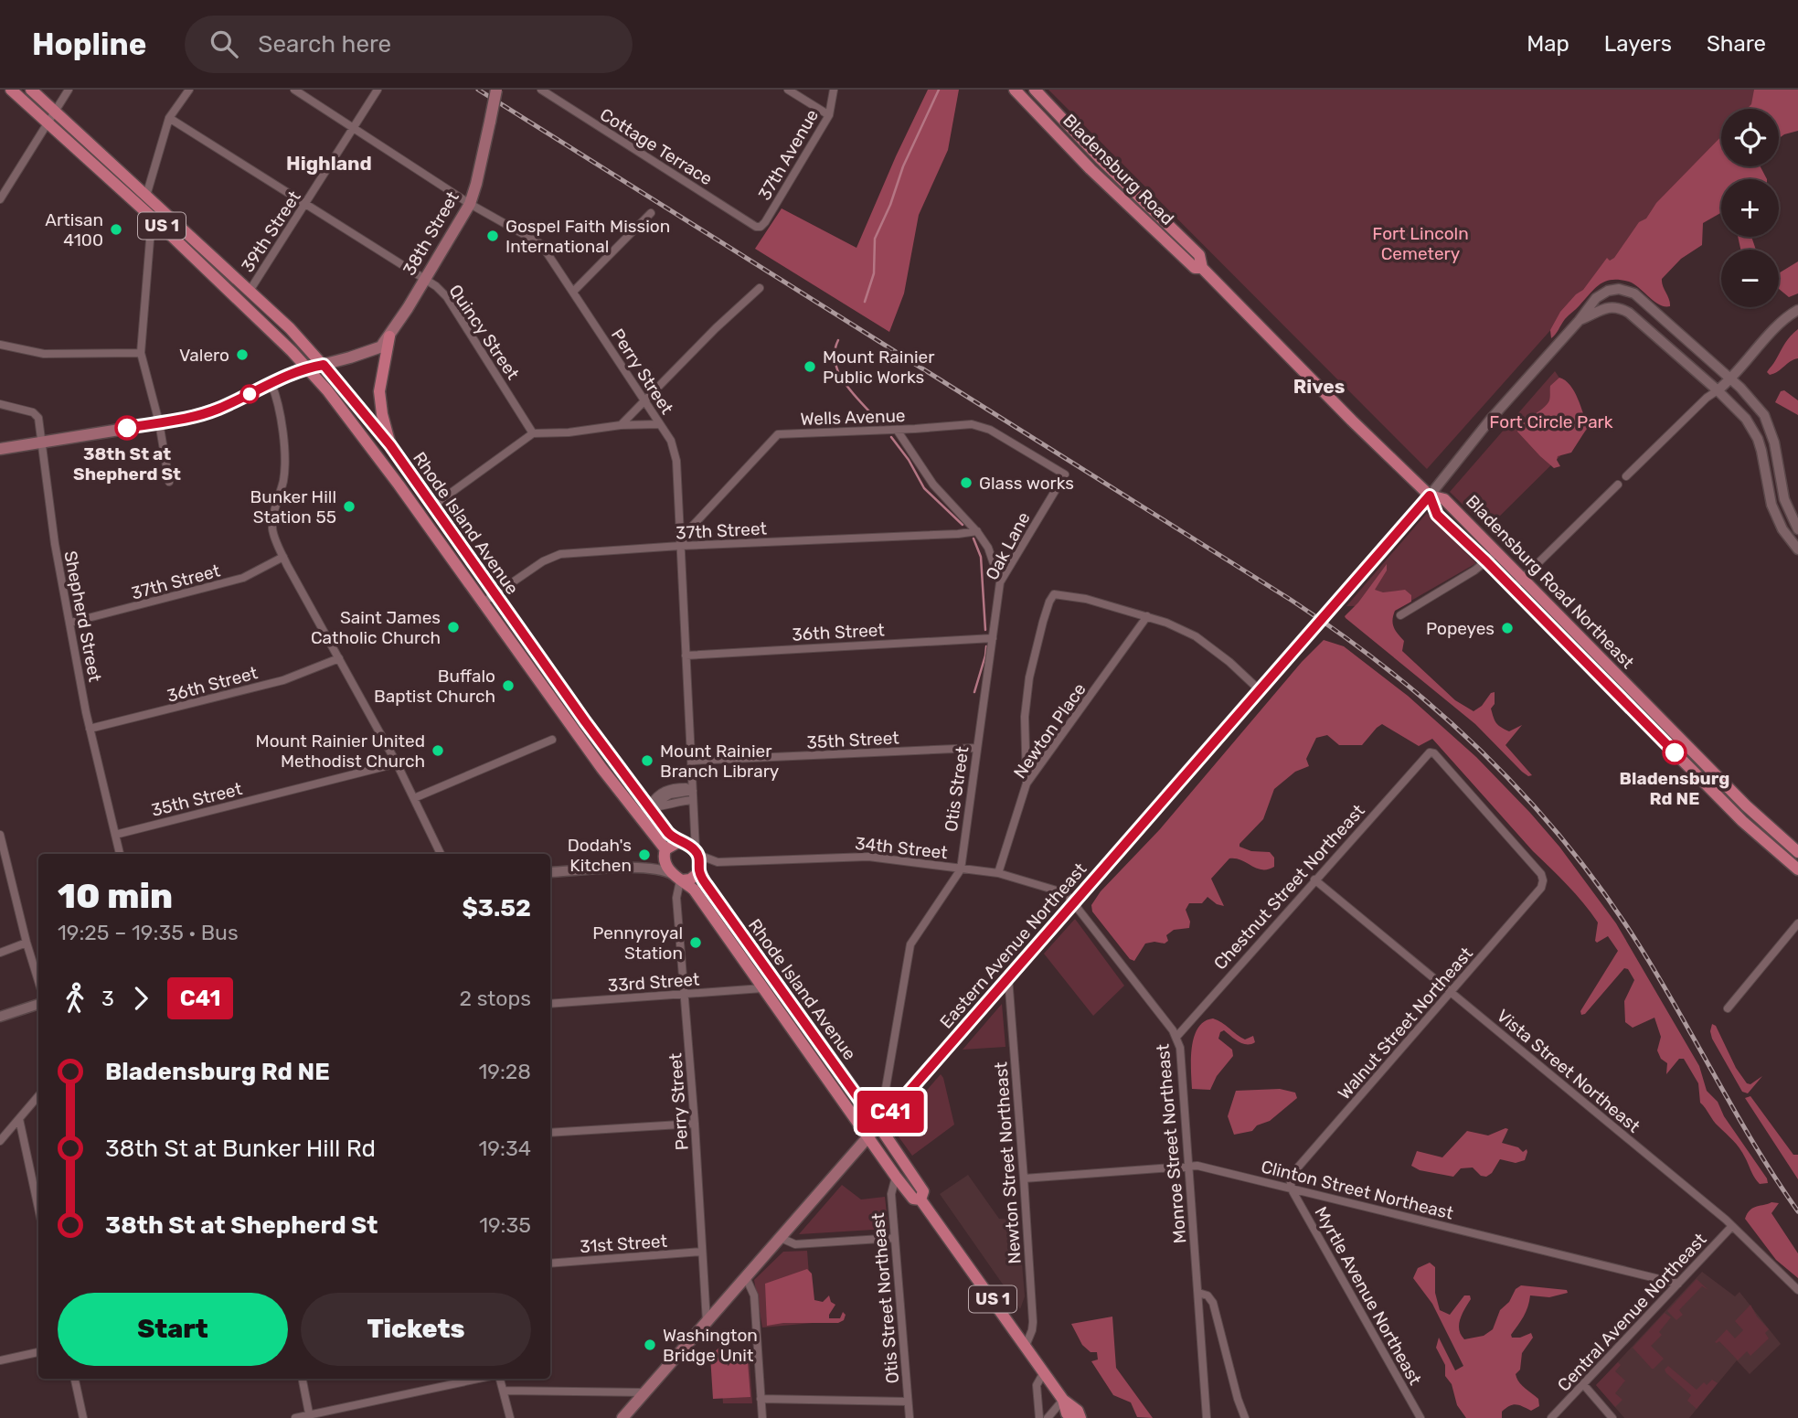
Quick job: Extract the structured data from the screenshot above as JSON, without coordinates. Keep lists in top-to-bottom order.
{
  "streets": {
    "main road": [
      "Bladensburg Road",
      "US 1",
      "38th Street",
      "Rhode Island Avenue",
      "Bladensburg Road Northeast",
      "Eastern Avenue Northeast"
    ],
    "street": [
      "Cottage Terrace",
      "37th Avenue",
      "39th Street",
      "Quincy Street",
      "Perry Street",
      "Wells Avenue",
      "37th Street",
      "Oak Lane",
      "Shepherd Street",
      "36th Street",
      "Newton Place",
      "35th Street",
      "Otis Street",
      "34th Street",
      "Chestnut Street Northeast",
      "33rd Street",
      "Walnut Street Northeast",
      "Vista Street Northeast",
      "Monroe Street Northeast",
      "Newton Street Northeast",
      "Clinton Street Northeast",
      "31st Street",
      "Myrtle Avenue Northeast",
      "Otis Street Northeast",
      "Central Avenue Northeast"
    ]
  },
  "crossings": [
    ["Cottage Terrace", "37th Avenue"],
    ["Bladensburg Road", "Bladensburg Road Northeast"],
    ["Bladensburg Road", "Eastern Avenue Northeast"],
    ["US 1", "Perry Street"],
    ["US 1", "Rhode Island Avenue"],
    ["US 1", "Otis Street"],
    ["US 1", "34th Street"],
    ["US 1", "Eastern Avenue Northeast"],
    ["US 1", "Newton Street Northeast"],
    ["US 1", "Otis Street Northeast"],
    ["39th Street", "Quincy Street"],
    ["39th Street", "Perry Street"],
    ["39th Street", "Rhode Island Avenue"],
    ["38th Street", "Quincy Street"],
    ["38th Street", "Perry Street"],
    ["38th Street", "Rhode Island Avenue"],
    ["38th Street", "Shepherd Street"],
    ["Perry Street", "Wells Avenue"],
    ["Perry Street", "Rhode Island Avenue"],
    ["Perry Street", "37th Street"],
    ["Perry Street", "36th Street"],
    ["Perry Street", "35th Street"],
    ["Perry Street", "34th Street"],
    ["Perry Street", "Eastern Avenue Northeast"],
    ["Perry Street", "33rd Street"],
    ["Perry Street", "31st Street"],
    ["Wells Avenue", "37th Street"],
    ["Wells Avenue", "Oak Lane"],
    ["Rhode Island Avenue", "37th Street"],
    ["Rhode Island Avenue", "Otis Street"],
    ["Rhode Island Avenue", "34th Street"],
    ["Rhode Island Avenue", "Eastern Avenue Northeast"],
    ["Rhode Island Avenue", "33rd Street"],
    ["37th Street", "Shepherd Street"],
    ["Oak Lane", "36th Street"],
    ["Oak Lane", "Otis Street"],
    ["Bladensburg Road Northeast", "Eastern Avenue Northeast"],
    ["Shepherd Street", "36th Street"],
    ["Shepherd Street", "35th Street"],
    ["36th Street", "Otis Street"],
    ["Newton Place", "34th Street"],
    ["35th Street", "Otis Street"],
    ["Otis Street", "34th Street"],
    ["Otis Street", "Eastern Avenue Northeast"],
    ["34th Street", "Eastern Avenue Northeast"],
    ["34th Street", "Monroe Street Northeast"],
    ["Chestnut Street Northeast", "Walnut Street Northeast"],
    ["Chestnut Street Northeast", "Vista Street Northeast"],
    ["Chestnut Street Northeast", "Monroe Street Northeast"],
    ["Eastern Avenue Northeast", "Monroe Street Northeast"],
    ["Eastern Avenue Northeast", "Newton Street Northeast"],
    ["Walnut Street Northeast", "Vista Street Northeast"],
    ["Walnut Street Northeast", "Clinton Street Northeast"],
    ["Walnut Street Northeast", "Myrtle Avenue Northeast"],
    ["Vista Street Northeast", "Central Avenue Northeast"],
    ["Monroe Street Northeast", "Clinton Street Northeast"],
    ["Newton Street Northeast", "Clinton Street Northeast"],
    ["Clinton Street Northeast", "Myrtle Avenue Northeast"],
    ["Clinton Street Northeast", "Central Avenue Northeast"]
  ],
  "districts": ["Highland", "Rives"],
  "parks": ["Fort Lincoln Cemetery", "Fort Circle Park"],
  "places": [
    "Artisan 4100",
    "Gospel Faith Mission International",
    "Valero",
    "Mount Rainier Public Works",
    "38th St at Shepherd St",
    "Glass works",
    "Bunker Hill Station 55",
    "Saint James Catholic Church",
    "Popeyes",
    "Buffalo Baptist Church",
    "Mount Rainier United Methodist Church",
    "Bladensburg Rd NE",
    "Mount Rainier Branch Library",
    "Dodah's Kitchen",
    "Pennyroyal Station",
    "Washington Bridge Unit"
  ],
  "lines": ["bus line C41"],
  "page": {
    "header": "Hopline",
    "search": "Search here",
    "nav": ["Map", "Layers", "Share"],
    "on_map": "C41",
    "map_buttons": ["+", "−"],
    "heading": ["10 min", "19:25 – 19:35 · Bus", "$3.52"],
    "legs": ["3", "C41", "2 stops"],
    "list": [
      {
        "name": "Bladensburg Rd NE",
        "value": "19:28"
      },
      {
        "name": "38th St at Bunker Hill Rd",
        "value": "19:34"
      },
      {
        "name": "38th St at Shepherd St",
        "value": "19:35"
      }
    ],
    "buttons": ["Start", "Tickets"]
  }
}
